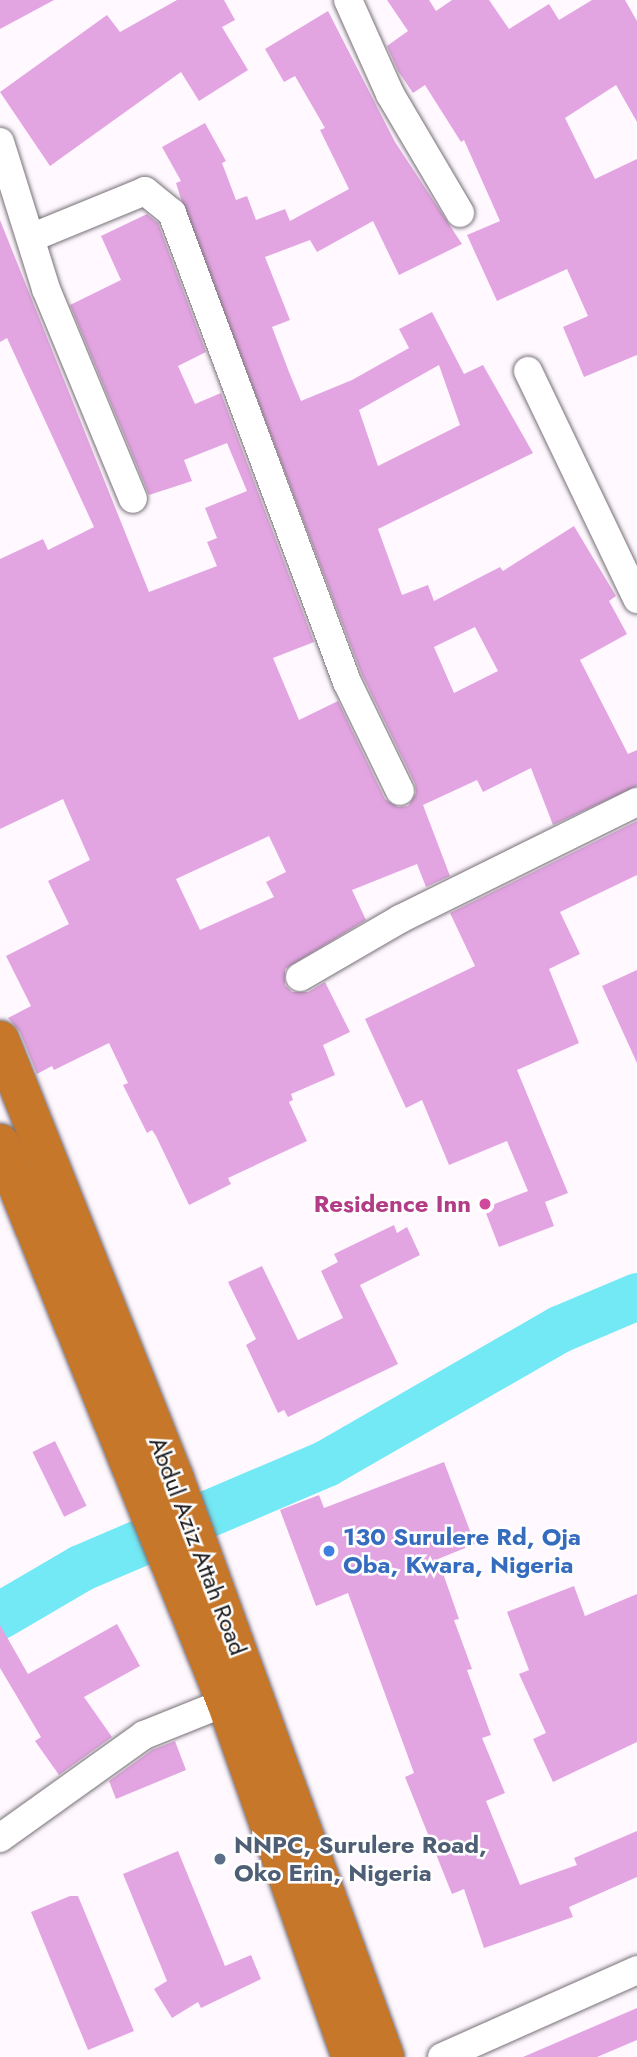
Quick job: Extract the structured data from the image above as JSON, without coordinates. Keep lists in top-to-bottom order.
{
  "streets": {
    "highway": ["Abdul Aziz Attah Road"]
  },
  "places": ["Residence Inn", "130 Surulere Rd, Oja Oba, Kwara, Nigeria", "NNPC, Surulere Road, Oko Erin, Nigeria"]
}
